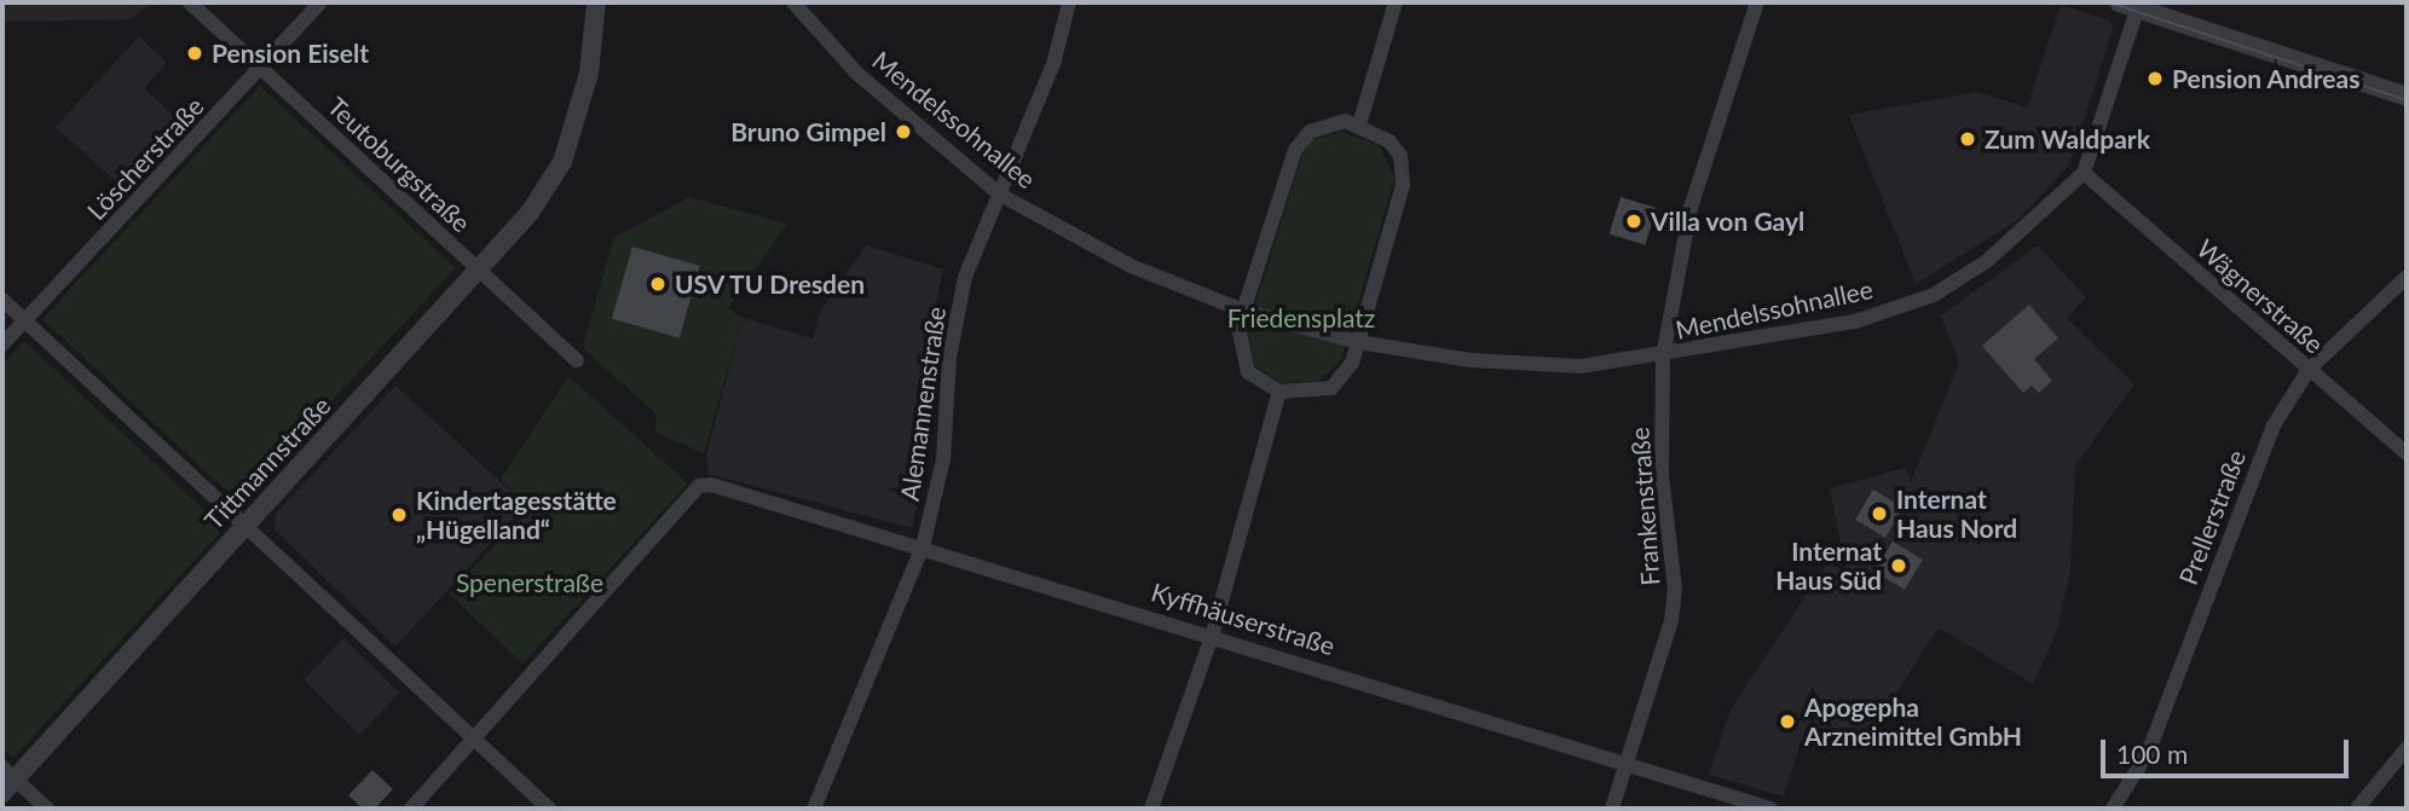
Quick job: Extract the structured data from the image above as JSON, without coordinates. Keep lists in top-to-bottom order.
{
  "streets": {
    "street": [
      "Mendelssohnallee",
      "Löscherstraße",
      "Teutoburgstraße",
      "Wägnerstraße",
      "Alemannenstraße",
      "Tittmannstraße",
      "Frankenstraße",
      "Prellerstraße",
      "Kyffhäuserstraße"
    ]
  },
  "crossings": [
    ["Mendelssohnallee", "Wägnerstraße"],
    ["Mendelssohnallee", "Alemannenstraße"],
    ["Mendelssohnallee", "Frankenstraße"],
    ["Löscherstraße", "Teutoburgstraße"],
    ["Teutoburgstraße", "Tittmannstraße"],
    ["Wägnerstraße", "Prellerstraße"],
    ["Alemannenstraße", "Kyffhäuserstraße"],
    ["Frankenstraße", "Kyffhäuserstraße"]
  ],
  "parks": ["Friedensplatz", "Spenerstraße"],
  "places": [
    "Pension Eiselt",
    "Pension Andreas",
    "Bruno Gimpel",
    "Zum Waldpark",
    "Villa von Gayl",
    "USV TU Dresden",
    "Internat Haus Nord",
    "Kindertagesstätte „Hügelland“",
    "Internat Haus Süd",
    "Apogepha Arzneimittel GmbH"
  ],
  "scale_bar": "100 m"
}
